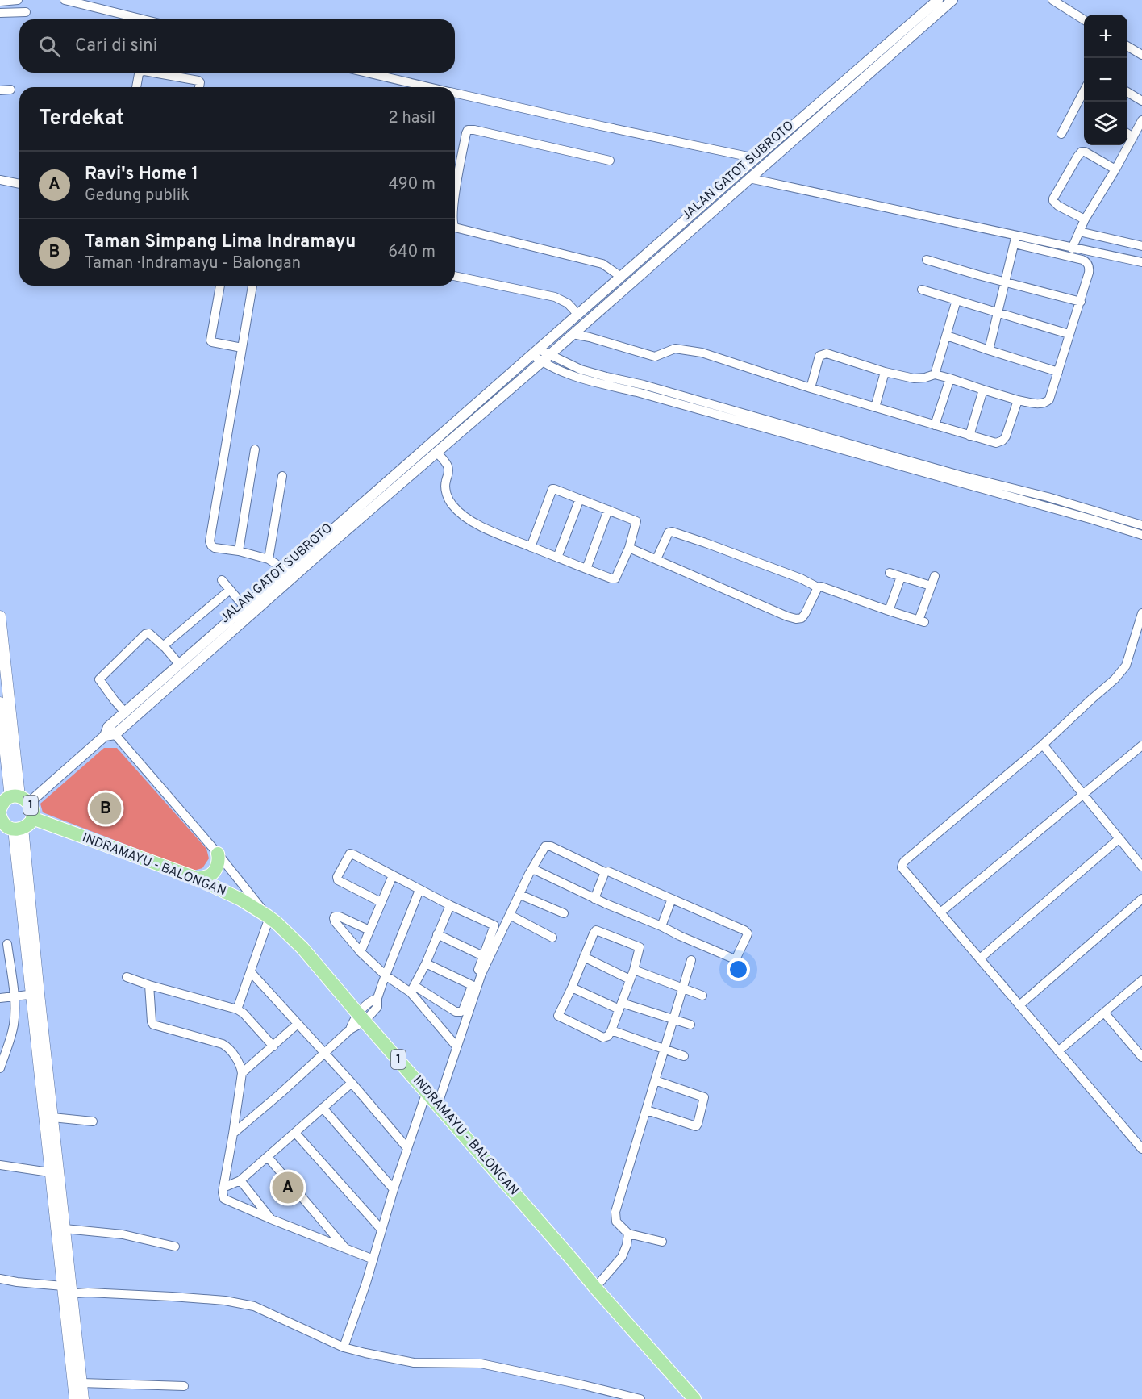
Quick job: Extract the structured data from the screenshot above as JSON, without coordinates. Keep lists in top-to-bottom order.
{
  "streets": {
    "highway": ["1", "INDRAMAYU - BALONGAN"],
    "street": ["JALAN GATOT SUBROTO"]
  },
  "crossings": [
    ["JALAN GATOT SUBROTO", "1"],
    ["1", "INDRAMAYU - BALONGAN"]
  ],
  "page": {
    "map_buttons": ["+", "−"],
    "search": "Cari di sini",
    "heading": ["Terdekat", "2 hasil"],
    "list": [
      {
        "mark": "A",
        "name": "Ravi's Home 1",
        "note": "Gedung publik",
        "value": "490 m"
      },
      {
        "mark": "B",
        "name": "Taman Simpang Lima Indramayu",
        "note": "Taman · Indramayu - Balongan",
        "value": "640 m"
      }
    ],
    "pins": ["B", "A"]
  }
}
